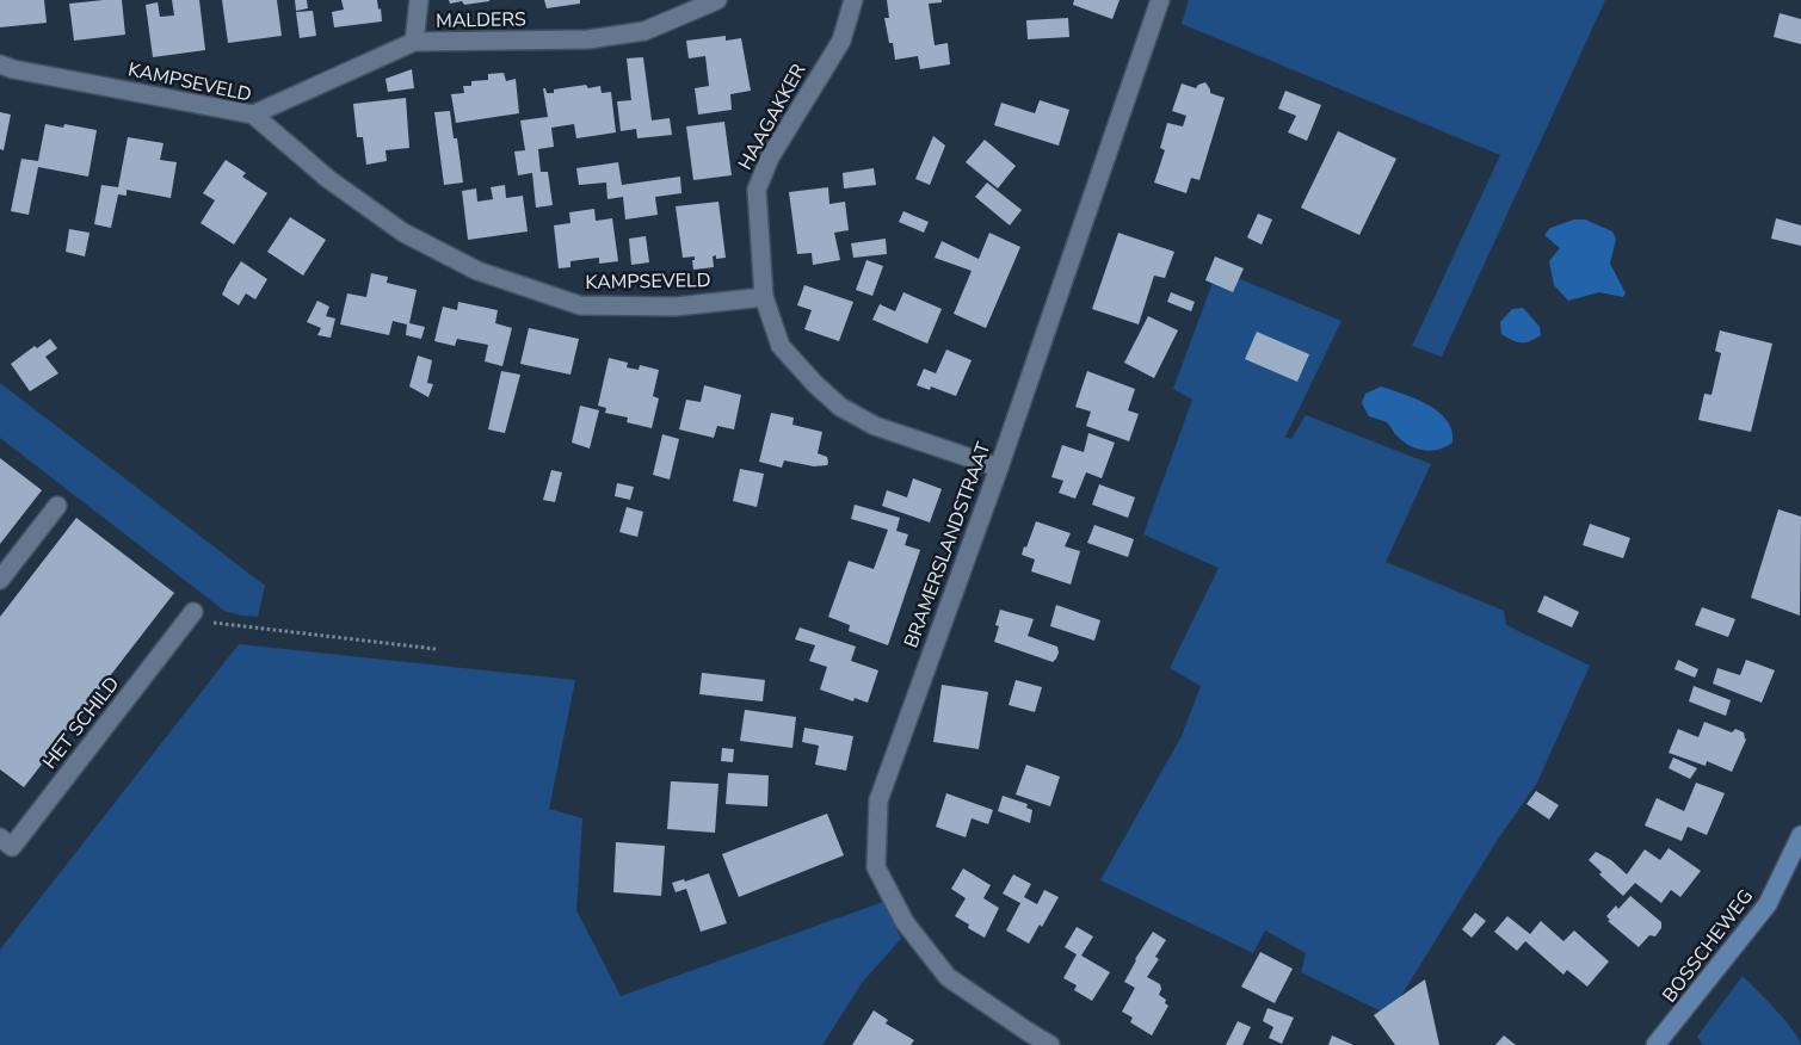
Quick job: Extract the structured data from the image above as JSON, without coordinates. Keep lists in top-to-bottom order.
{
  "streets": {
    "street": [
      "MALDERS",
      "KAMPSEVELD",
      "HAAGAKKER",
      "BRAMERSLANDSTRAAT",
      "HET SCHILD",
      "BOSSCHEWEG"
    ]
  },
  "crossings": [
    ["MALDERS", "KAMPSEVELD"],
    ["KAMPSEVELD", "HAAGAKKER"]
  ]
}
